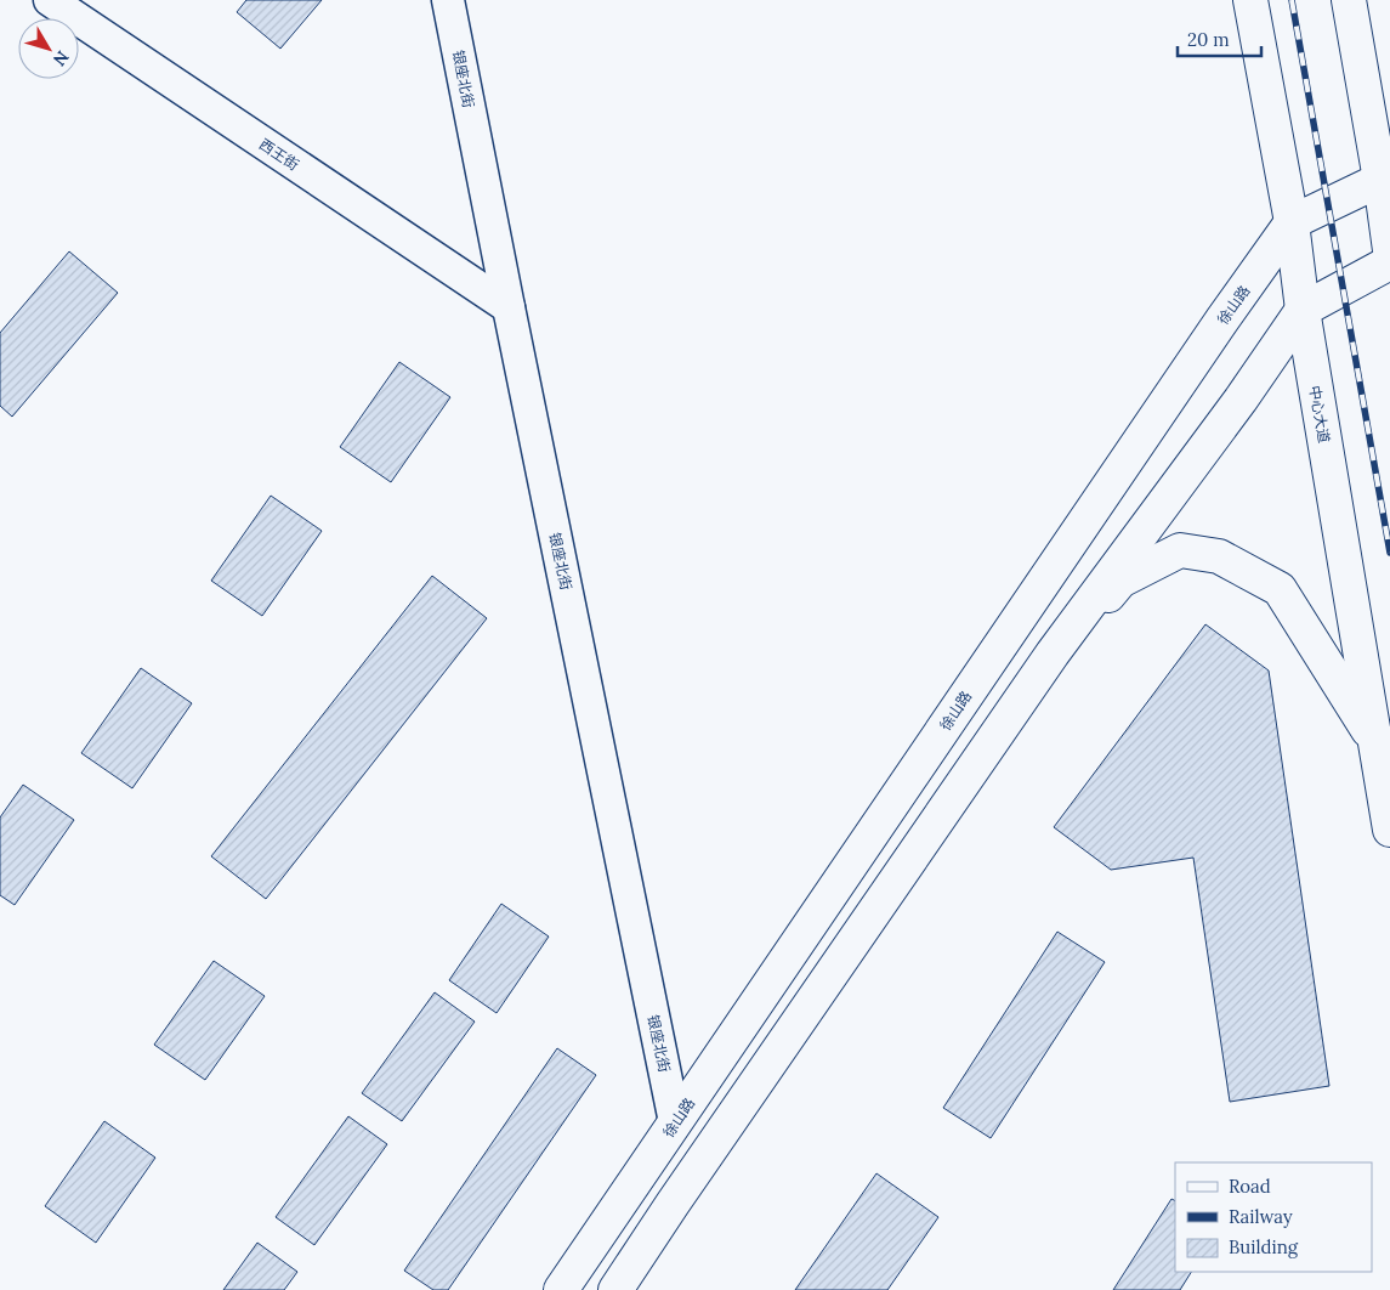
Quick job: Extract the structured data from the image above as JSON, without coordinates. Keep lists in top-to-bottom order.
{
  "streets": {
    "main road": ["徐山路", "中心大道"],
    "street": ["银座北街", "西王街"]
  },
  "crossings": [
    ["银座北街", "西王街"],
    ["银座北街", "徐山路"],
    ["徐山路", "中心大道"]
  ],
  "legend": ["Road", "Railway", "Building"],
  "scale_bar": "20 m",
  "north": "bottom right"
}
